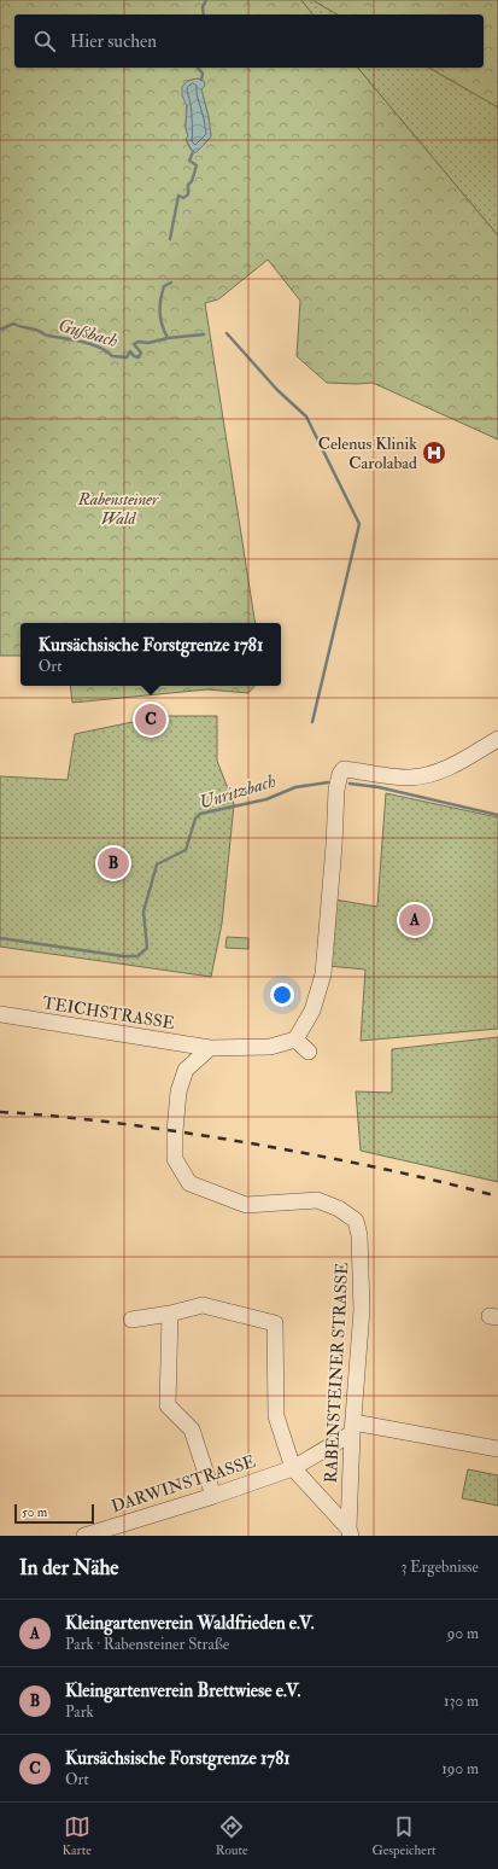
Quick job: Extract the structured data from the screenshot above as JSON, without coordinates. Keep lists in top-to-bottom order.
{
  "streets": {
    "street": ["TEICHSTRASSE", "RABENSTEINER STRASSE", "DARWINSTRASSE"]
  },
  "crossings": [
    ["TEICHSTRASSE", "RABENSTEINER STRASSE"],
    ["RABENSTEINER STRASSE", "DARWINSTRASSE"]
  ],
  "water": ["Gußbach", "Unritzbach"],
  "parks": ["Rabensteiner Wald"],
  "places": {
    "hospital": ["Celenus Klinik Carolabad"]
  },
  "scale_bar": "50 m",
  "page": {
    "search": "Hier suchen",
    "popup": ["Kursächsische Forstgrenze 1781", "Ort"],
    "pins": ["C", "B", "A"],
    "scale": "50 m",
    "heading": ["In der Nähe", "3 Ergebnisse"],
    "list": [
      {
        "mark": "A",
        "name": "Kleingartenverein Waldfrieden e.V.",
        "note": "Park · Rabensteiner Straße",
        "value": "90 m"
      },
      {
        "mark": "B",
        "name": "Kleingartenverein Brettwiese e.V.",
        "note": "Park",
        "value": "130 m"
      },
      {
        "mark": "C",
        "name": "Kursächsische Forstgrenze 1781",
        "note": "Ort",
        "value": "190 m"
      }
    ],
    "nav": ["Karte", "Route", "Gespeichert"]
  }
}
